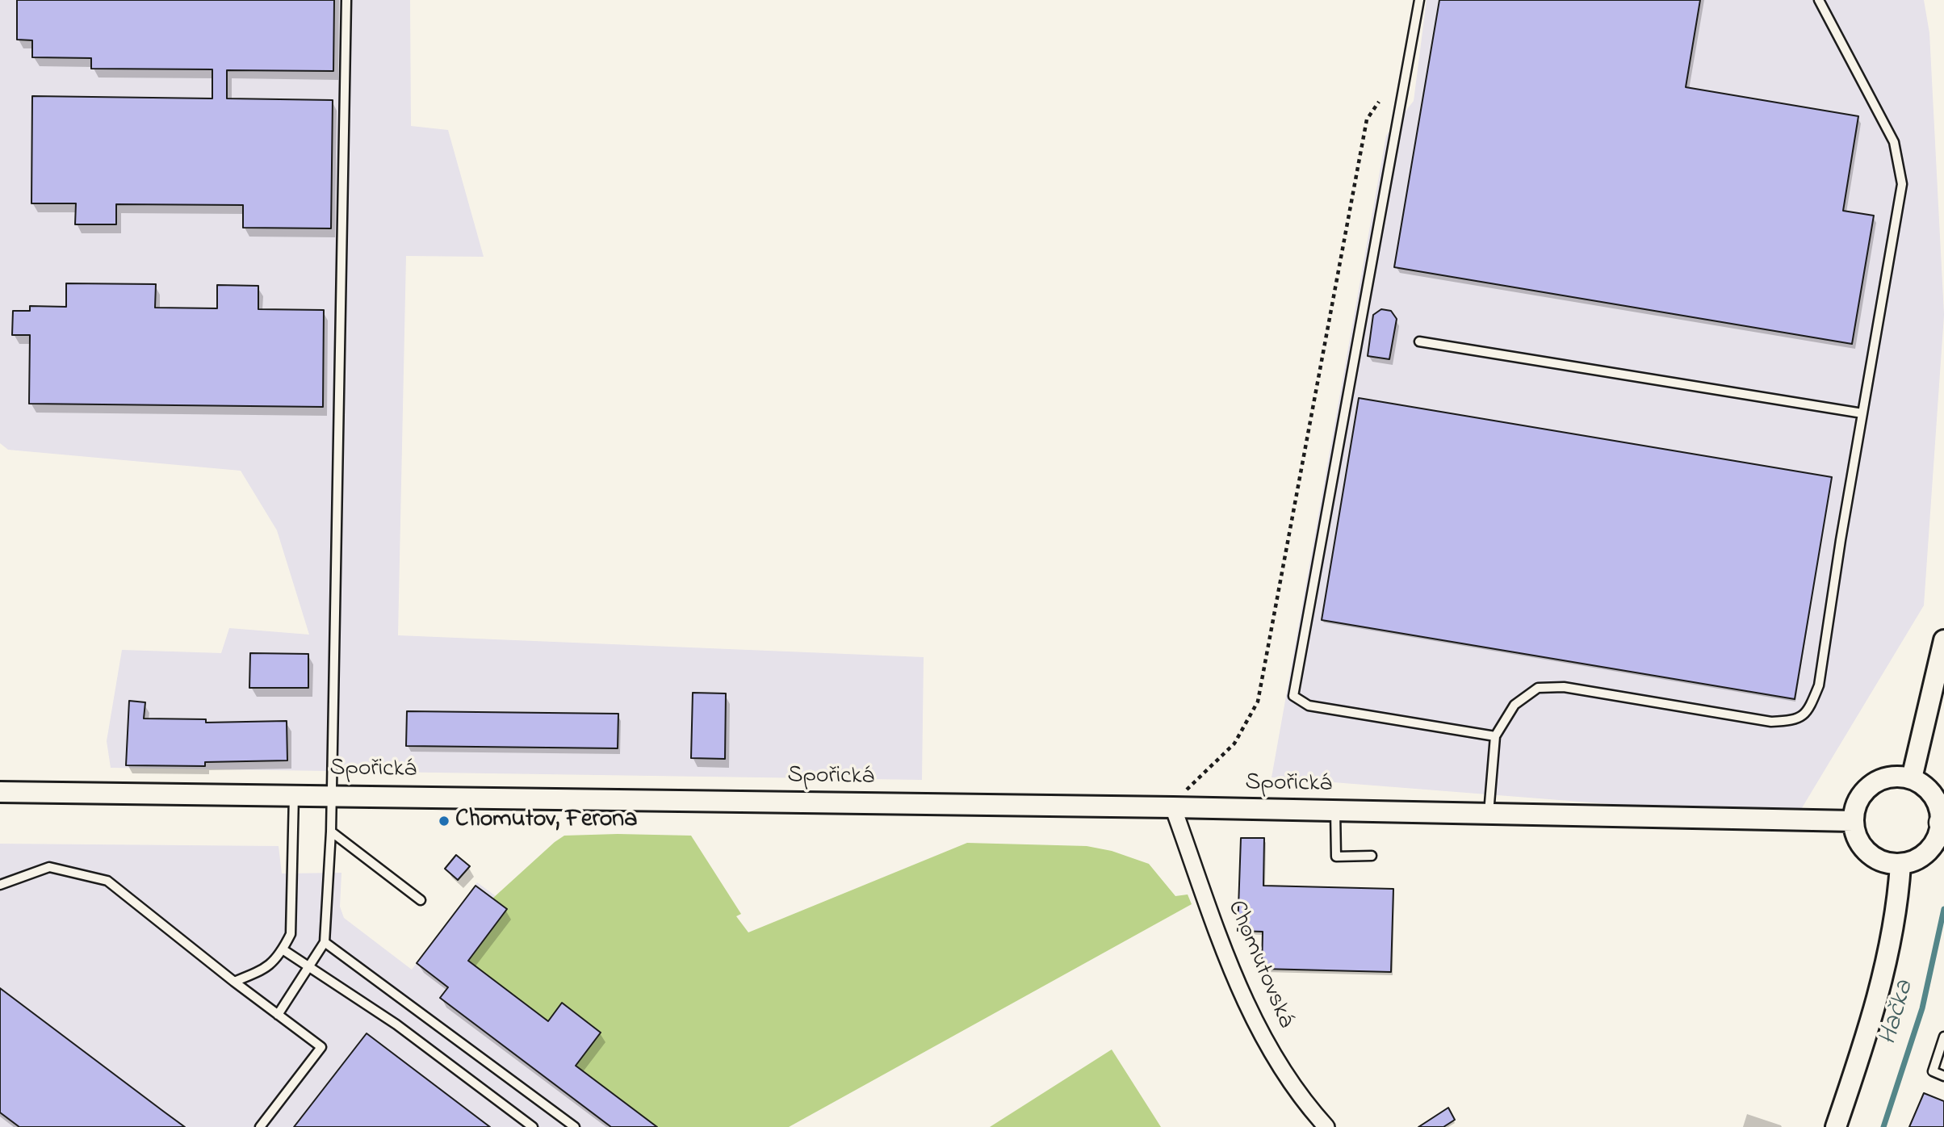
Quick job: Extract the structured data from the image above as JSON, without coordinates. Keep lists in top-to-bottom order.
{
  "streets": {
    "street": ["Spořická", "Chomutovská"]
  },
  "crossings": [
    ["Spořická", "Chomutovská"]
  ],
  "water": ["Hačka"],
  "places": ["Chomutov, Ferona"]
}
